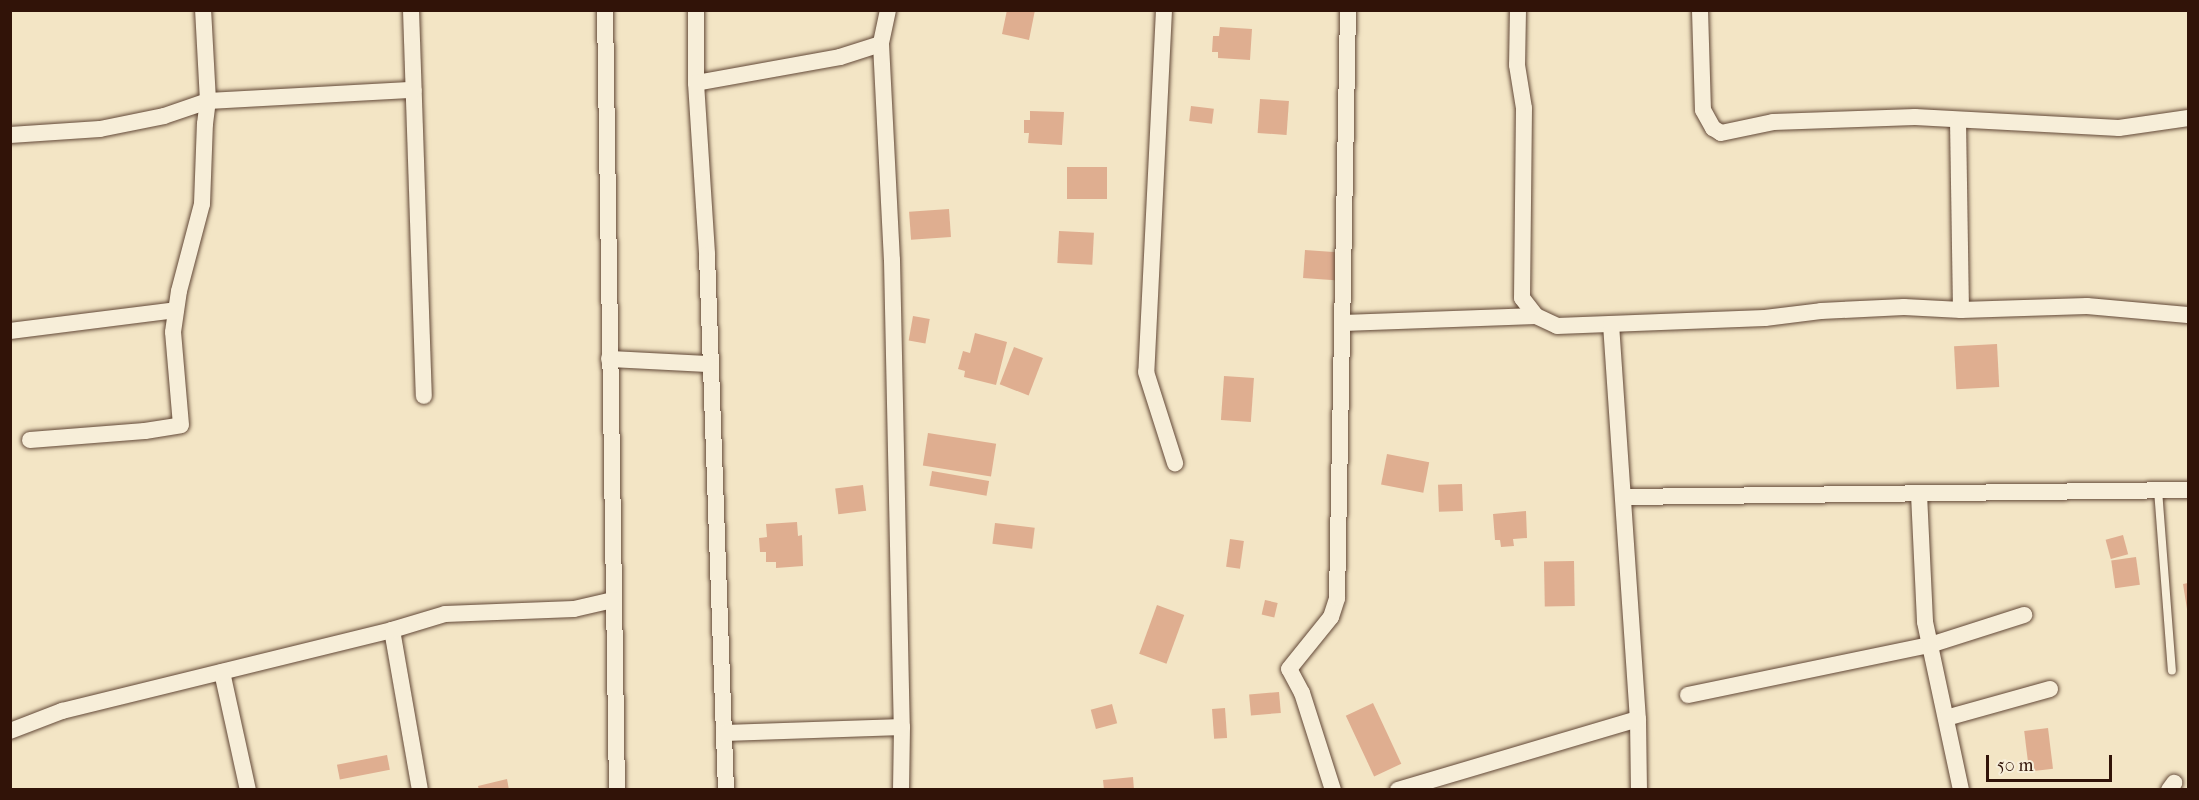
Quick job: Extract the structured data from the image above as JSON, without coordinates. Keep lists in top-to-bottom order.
{
  "scale_bar": "50 m"
}
